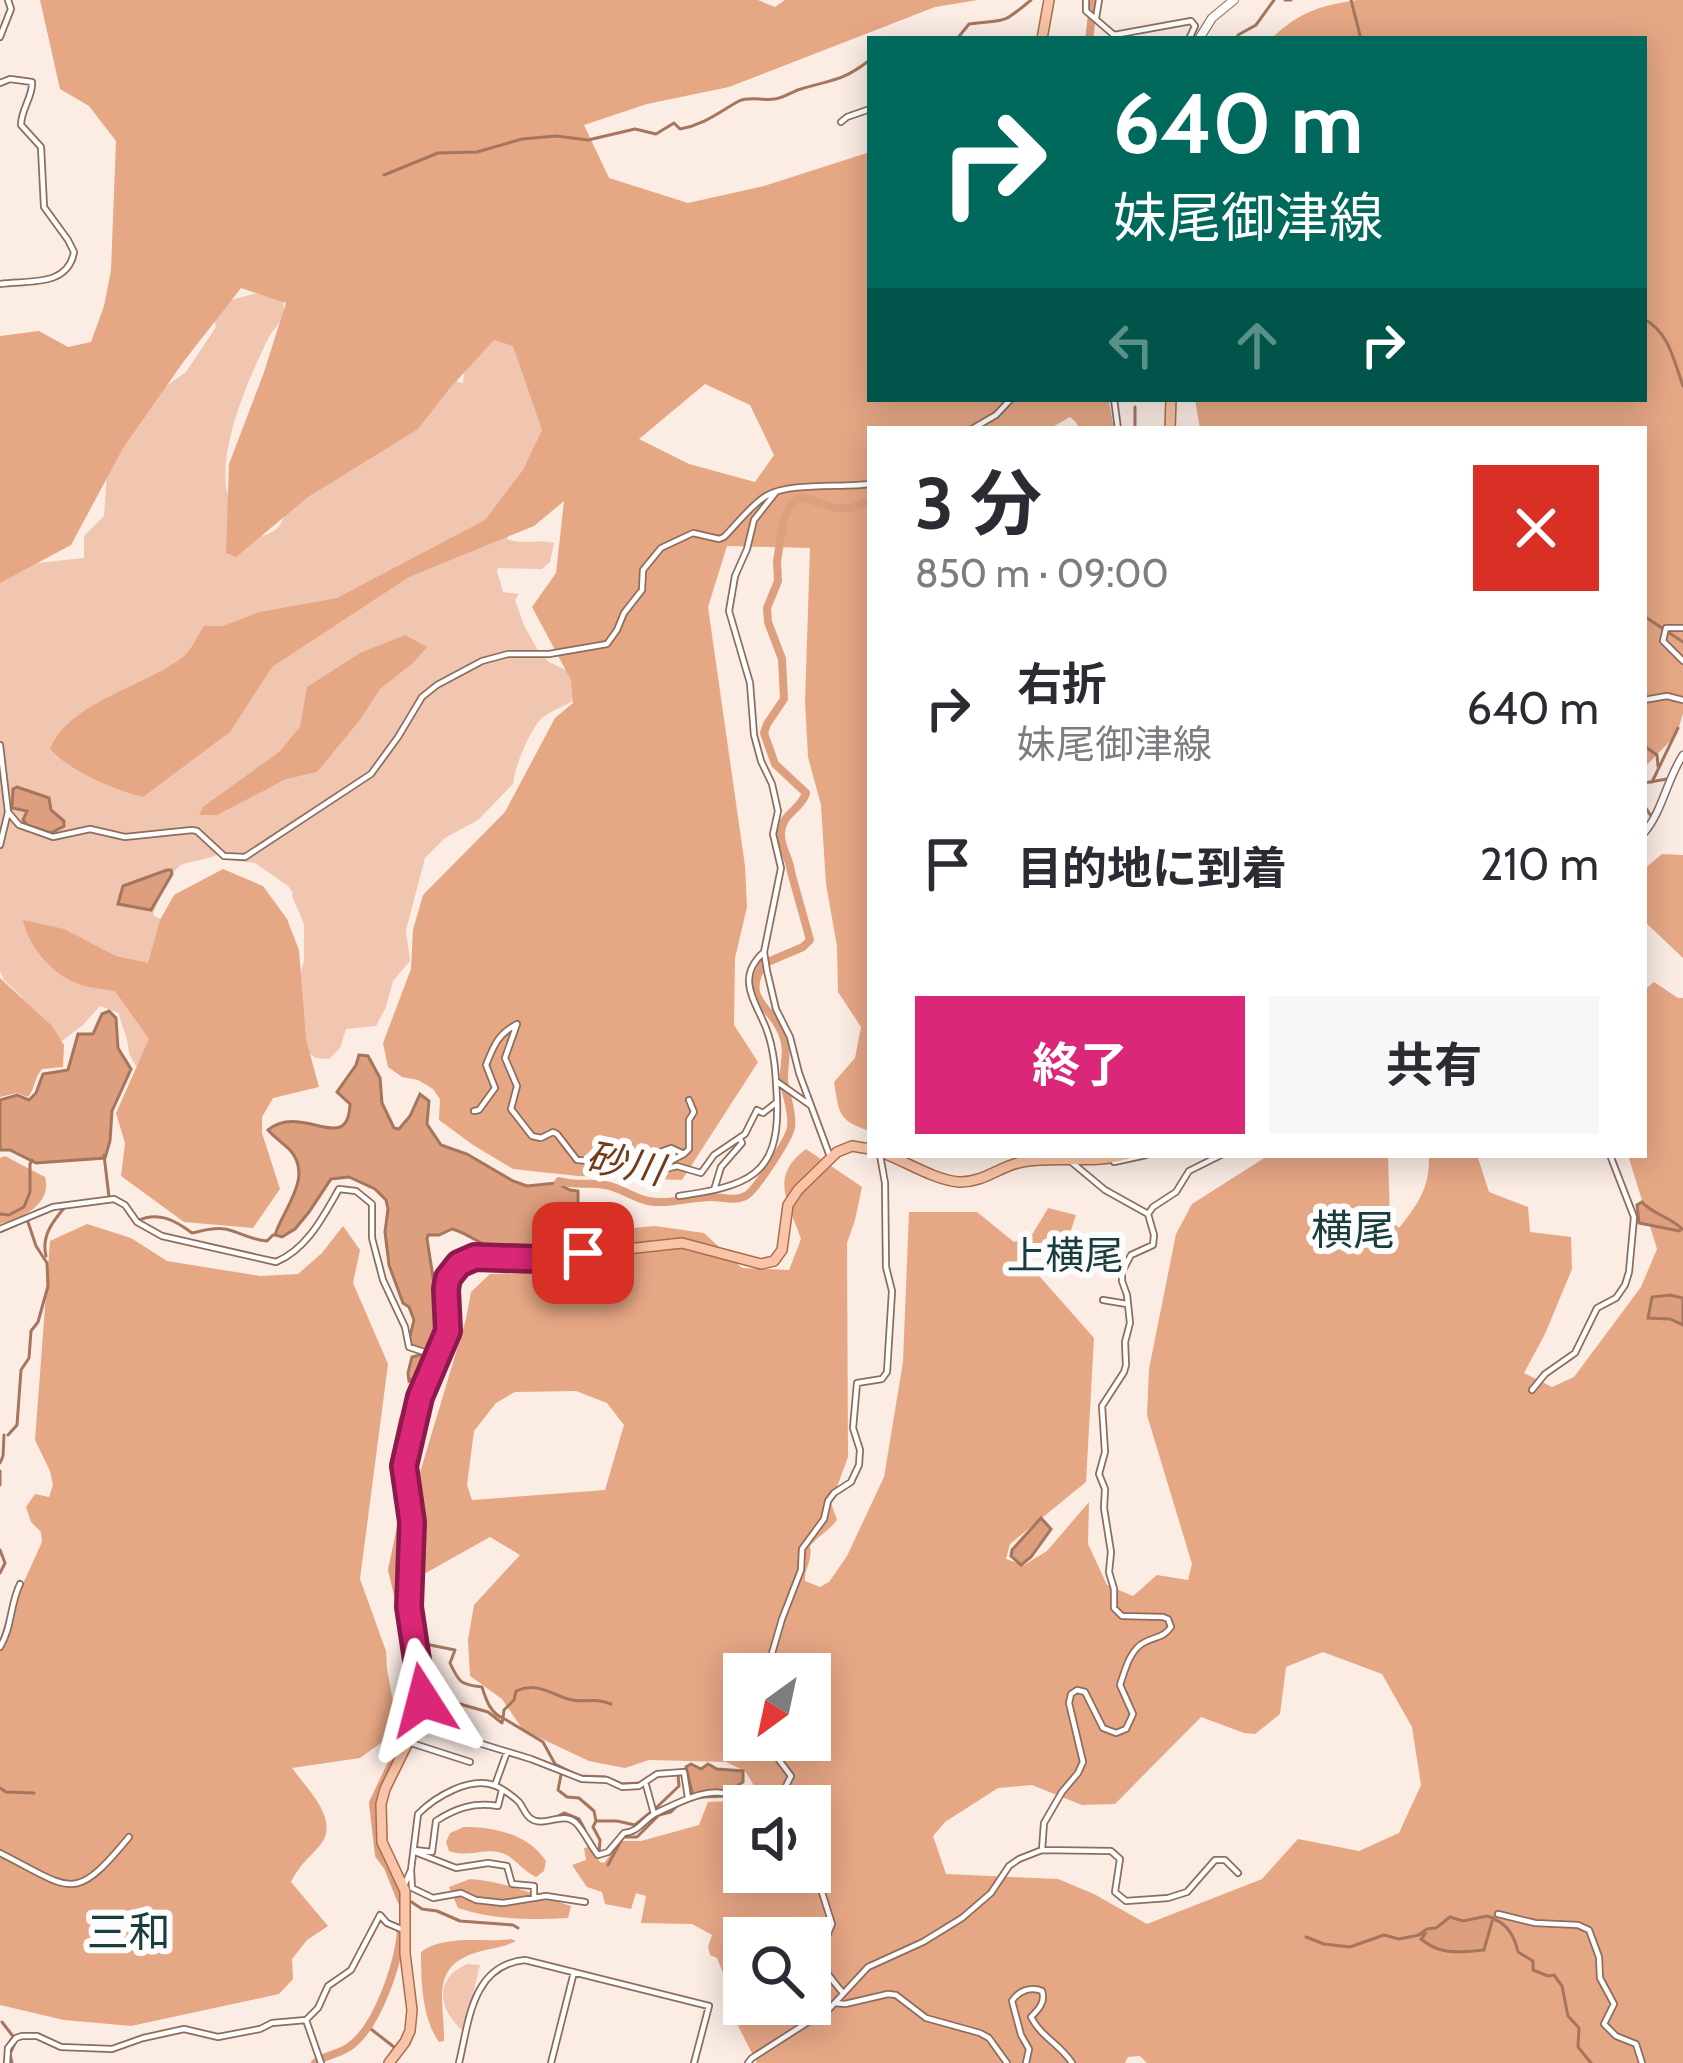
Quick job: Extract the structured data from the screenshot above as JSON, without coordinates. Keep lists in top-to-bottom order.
{
  "districts": ["横尾", "上横尾", "三和"],
  "water": ["砂川"],
  "north": "bottom left",
  "page": {
    "turn": ["640 m", "妹尾御津線"],
    "heading": ["3 分", "850 m · 09:00"],
    "list": [
      {
        "name": "右折",
        "note": "妹尾御津線",
        "value": "640 m"
      },
      {
        "name": "目的地に到着",
        "value": "210 m"
      }
    ],
    "buttons": ["終了", "共有"]
  }
}
